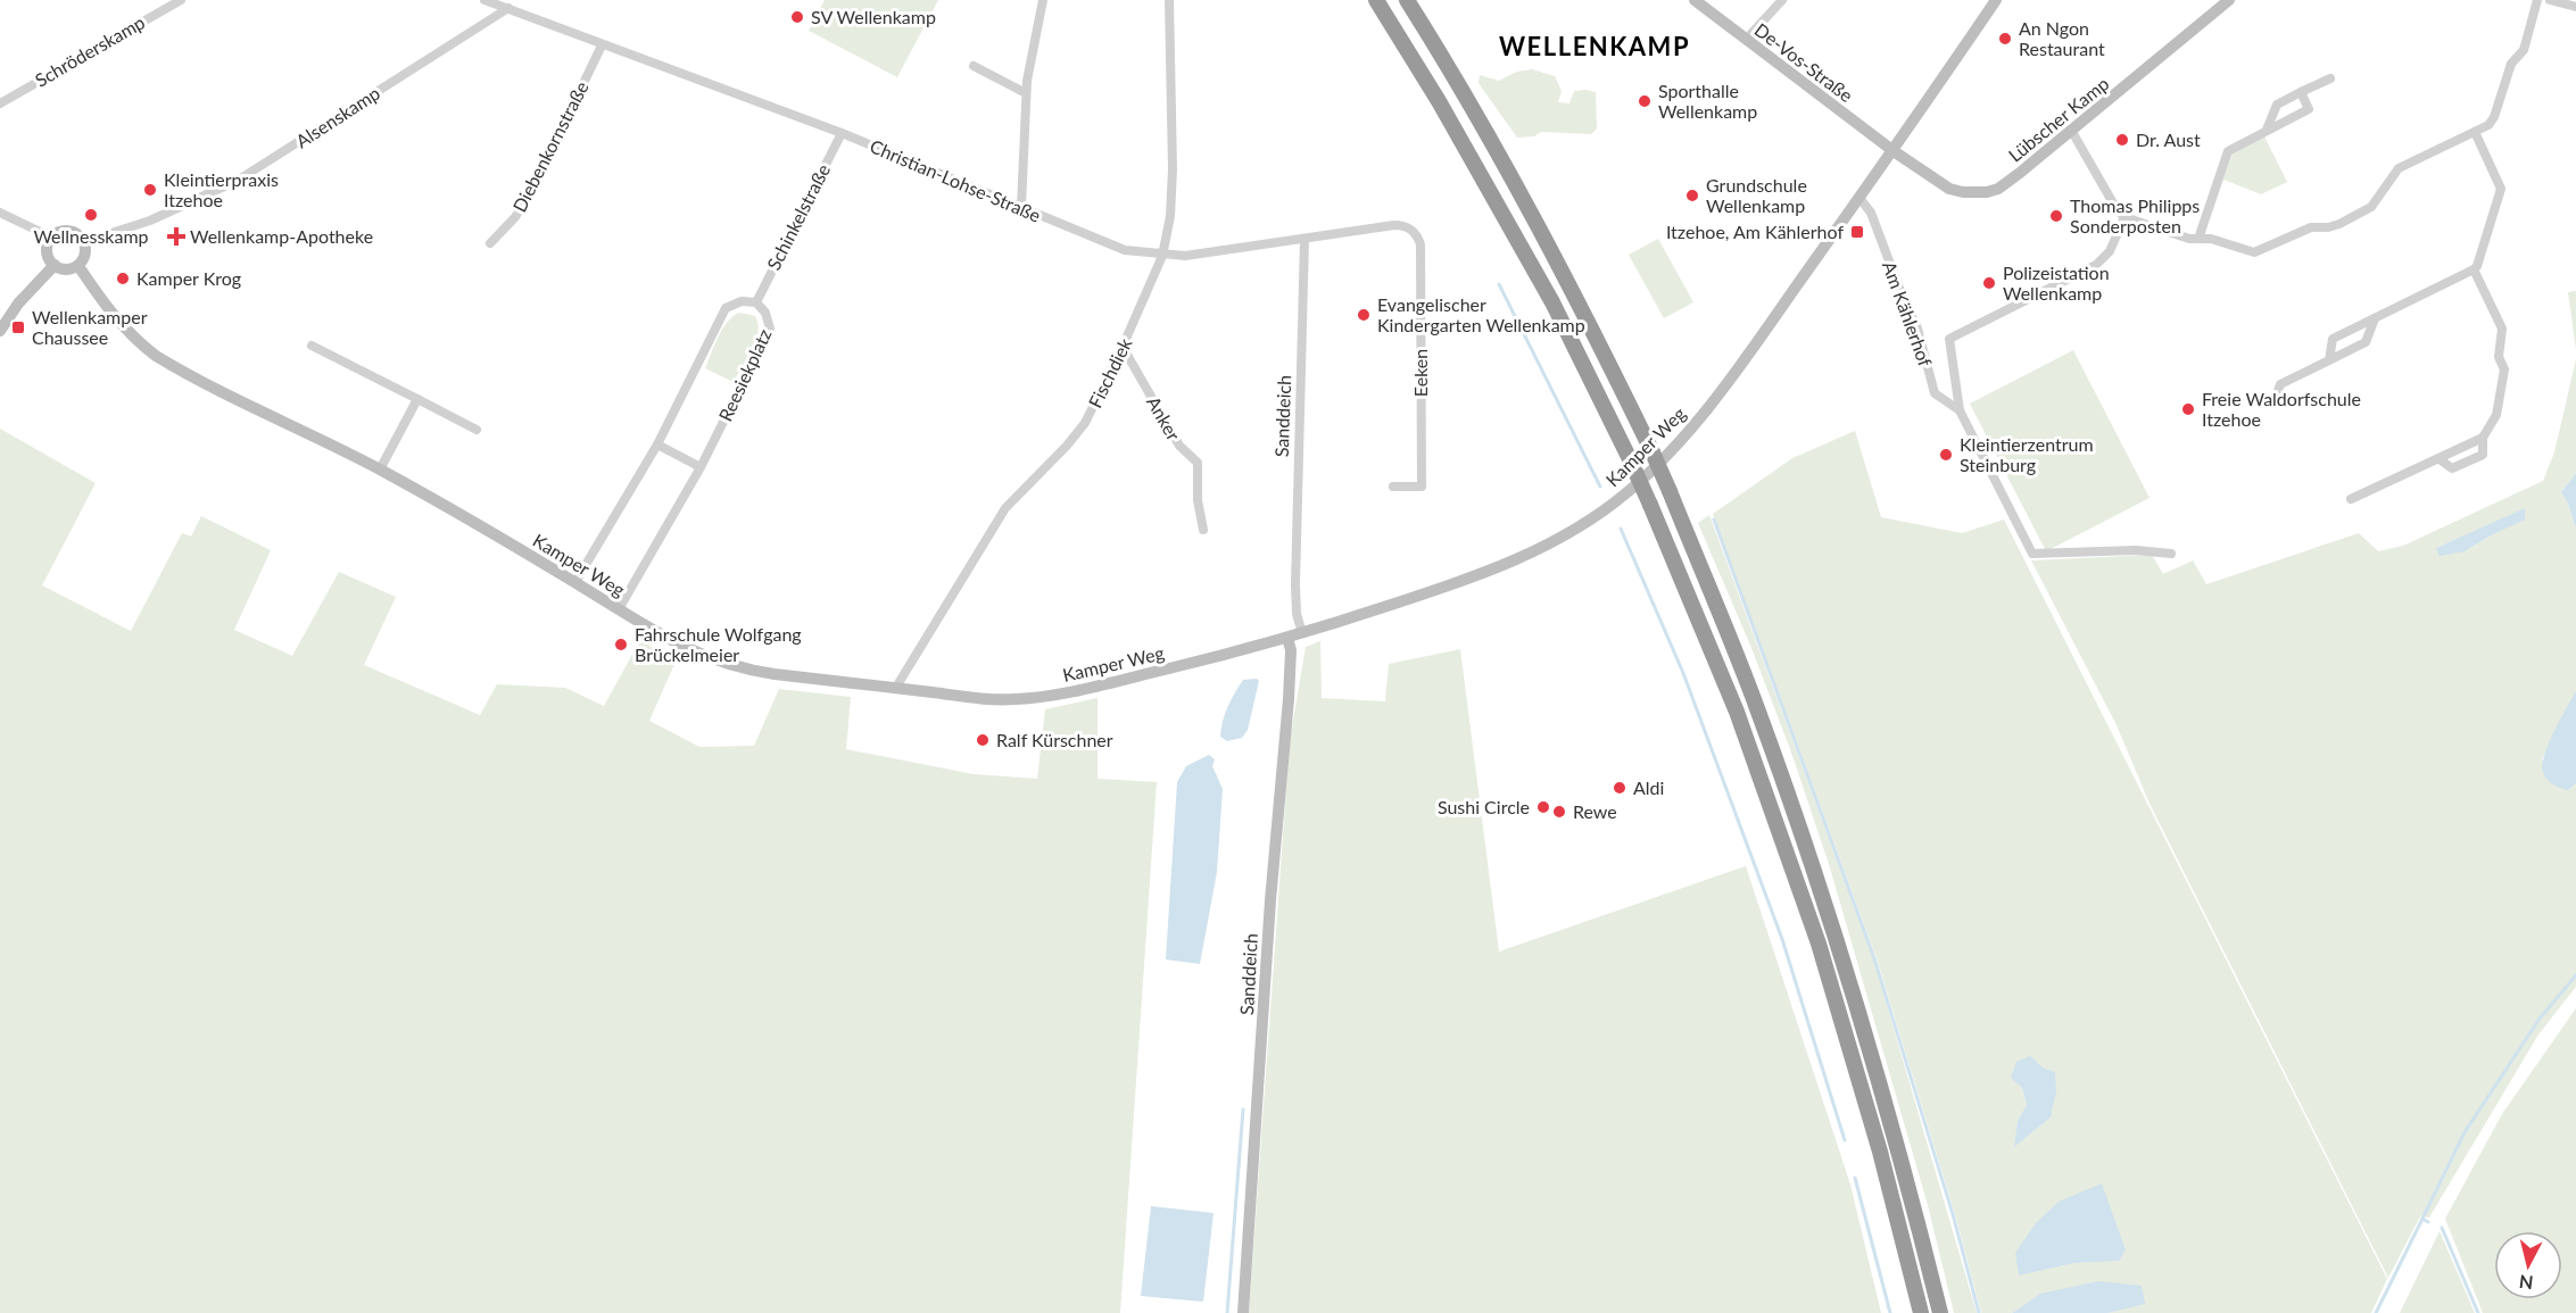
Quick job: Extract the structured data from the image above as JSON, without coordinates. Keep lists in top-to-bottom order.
{
  "streets": {
    "main road": [
      "De-Vos-Straße",
      "Lübscher Kamp",
      "Sanddeich",
      "Kamper Weg"
    ],
    "street": [
      "Schröderskamp",
      "Alsenskamp",
      "Diebenkornstraße",
      "Christian-Lohse-Straße",
      "Schinkelstraße",
      "Am Kählerhof",
      "Fischdiek",
      "Eeken",
      "Reesiekplatz",
      "Anker"
    ]
  },
  "crossings": [
    ["De-Vos-Straße", "Lübscher Kamp"],
    ["De-Vos-Straße", "Kamper Weg"],
    ["Alsenskamp", "Christian-Lohse-Straße"],
    ["Alsenskamp", "Kamper Weg"],
    ["Lübscher Kamp", "Kamper Weg"],
    ["Diebenkornstraße", "Christian-Lohse-Straße"],
    ["Christian-Lohse-Straße", "Schinkelstraße"],
    ["Christian-Lohse-Straße", "Fischdiek"],
    ["Christian-Lohse-Straße", "Eeken"],
    ["Christian-Lohse-Straße", "Sanddeich"],
    ["Schinkelstraße", "Reesiekplatz"],
    ["Am Kählerhof", "Kamper Weg"],
    ["Fischdiek", "Anker"],
    ["Fischdiek", "Kamper Weg"],
    ["Reesiekplatz", "Kamper Weg"],
    ["Sanddeich", "Kamper Weg"]
  ],
  "districts": ["WELLENKAMP"],
  "places": {
    "other": [
      "SV Wellenkamp",
      "An Ngon Restaurant",
      "Sporthalle Wellenkamp",
      "Dr. Aust",
      "Kleintierpraxis Itzehoe",
      "Grundschule Wellenkamp",
      "Wellnesskamp",
      "Thomas Philipps Sonderposten",
      "Kamper Krog",
      "Polizeistation Wellenkamp",
      "Evangelischer Kindergarten Wellenkamp",
      "Freie Waldorfschule Itzehoe",
      "Kleintierzentrum Steinburg",
      "Fahrschule Wolfgang Brückelmeier",
      "Ralf Kürschner",
      "Aldi",
      "Sushi Circle",
      "Rewe"
    ],
    "transit": ["Itzehoe, Am Kählerhof", "Wellenkamper Chaussee"],
    "health": ["Wellenkamp-Apotheke"]
  },
  "north": "bottom"
}
